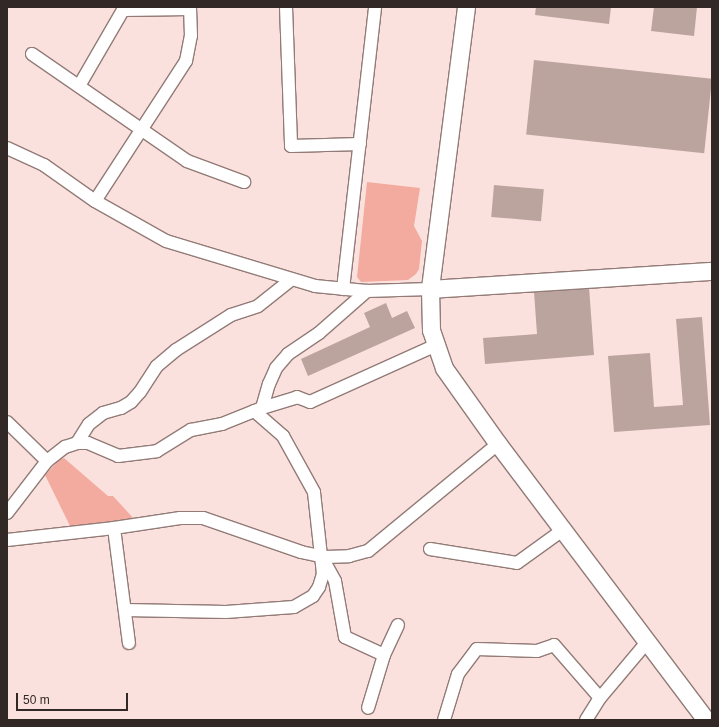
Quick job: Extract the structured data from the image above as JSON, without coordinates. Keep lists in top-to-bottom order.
{
  "scale_bar": "50 m"
}
